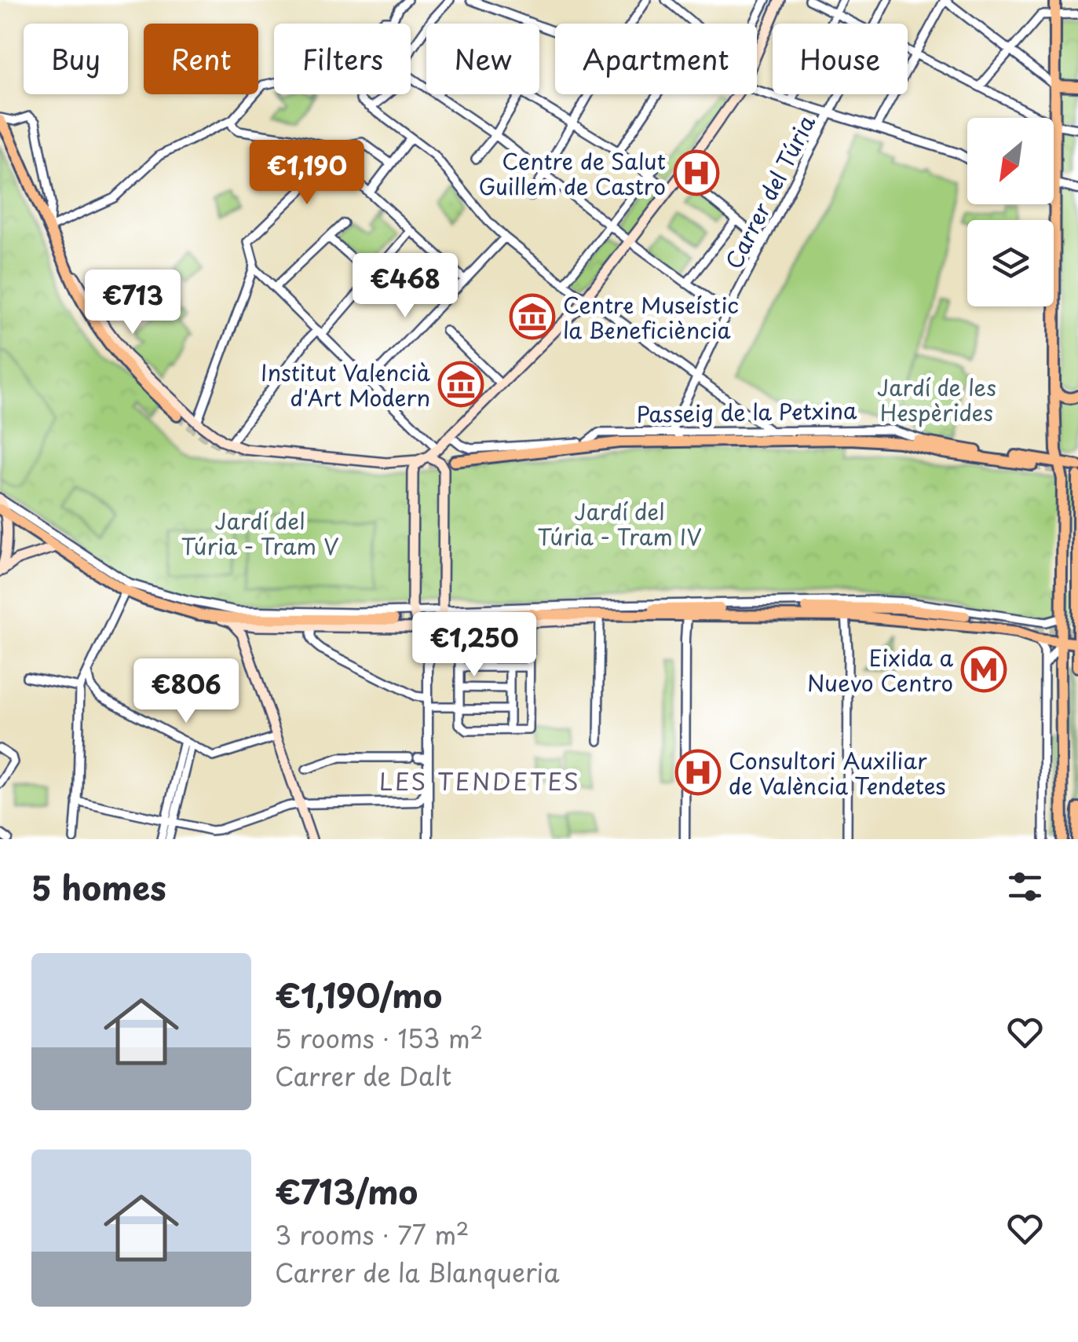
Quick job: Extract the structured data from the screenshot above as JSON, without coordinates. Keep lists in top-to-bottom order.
{
  "streets": {
    "main road": ["Passeig de la Petxina"],
    "street": ["Carrer del Túria"]
  },
  "crossings": [
    ["Carrer del Túria", "Passeig de la Petxina"]
  ],
  "districts": ["LES TENDETES"],
  "parks": ["Jardí de les Hespèrides", "Jardí del Túria - Tram IV", "Jardí del Túria - Tram V"],
  "places": {
    "hospital": ["Centre de Salut Guillem de Castro", "Consultori Auxiliar de València Tendetes"],
    "museum": ["Centre Museístic la Beneficiència", "Institut Valencià d'Art Modern"],
    "metro station": ["Eixida a Nuevo Centro"]
  },
  "north": "bottom left",
  "page": {
    "chip": [
      "Buy",
      "Rent",
      "Filters",
      "New",
      "Apartment",
      "House"
    ],
    "price": [
      "€1,190",
      "€468",
      "€713",
      "€1,250",
      "€806"
    ],
    "heading": "5 homes",
    "list": [
      {
        "name": "€1,190/mo",
        "note": "5 rooms · 153 m² · Carrer de Dalt"
      },
      {
        "name": "€713/mo",
        "note": "3 rooms · 77 m² · Carrer de la Blanqueria"
      }
    ]
  }
}
